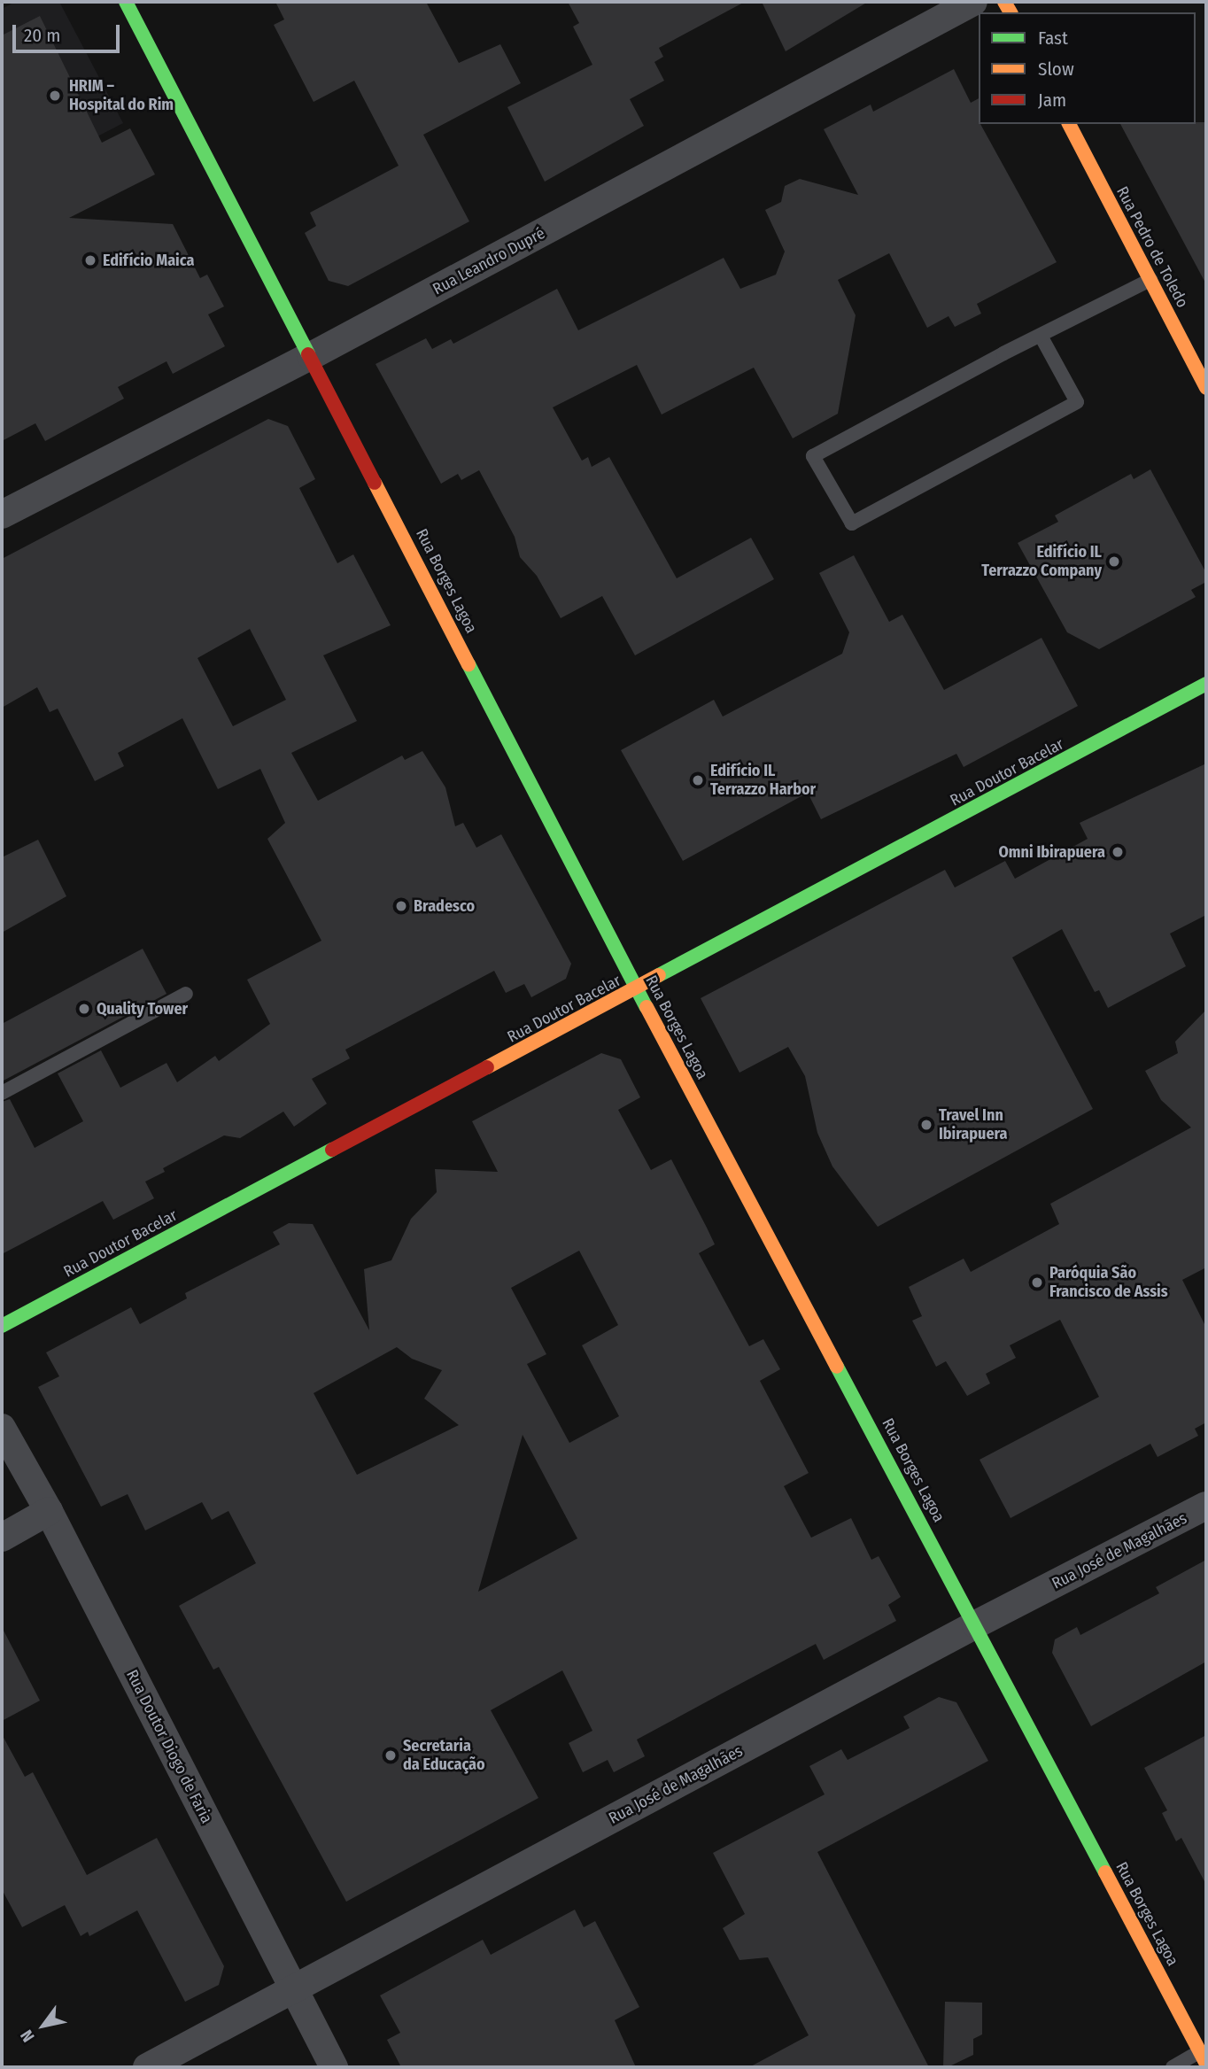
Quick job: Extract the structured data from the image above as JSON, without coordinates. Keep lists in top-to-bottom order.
{
  "streets": {
    "street": [
      "Rua Pedro de Toledo",
      "Rua Leandro Dupré",
      "Rua Borges Lagoa",
      "Rua Doutor Bacelar",
      "Rua José de Magalhães",
      "Rua Doutor Diogo de Faria"
    ]
  },
  "crossings": [
    ["Rua Leandro Dupré", "Rua Borges Lagoa"],
    ["Rua Borges Lagoa", "Rua Doutor Bacelar"],
    ["Rua Borges Lagoa", "Rua José de Magalhães"],
    ["Rua José de Magalhães", "Rua Doutor Diogo de Faria"]
  ],
  "places": [
    "HRIM – Hospital do Rim",
    "Edifício Maica",
    "Edifício IL Terrazzo Company",
    "Edifício IL Terrazzo Harbor",
    "Omni Ibirapuera",
    "Bradesco",
    "Quality Tower",
    "Travel Inn Ibirapuera",
    "Paróquia São Francisco de Assis",
    "Secretaria da Educação"
  ],
  "legend": ["Fast", "Slow", "Jam"],
  "scale_bar": "20 m",
  "north": "bottom left"
}
